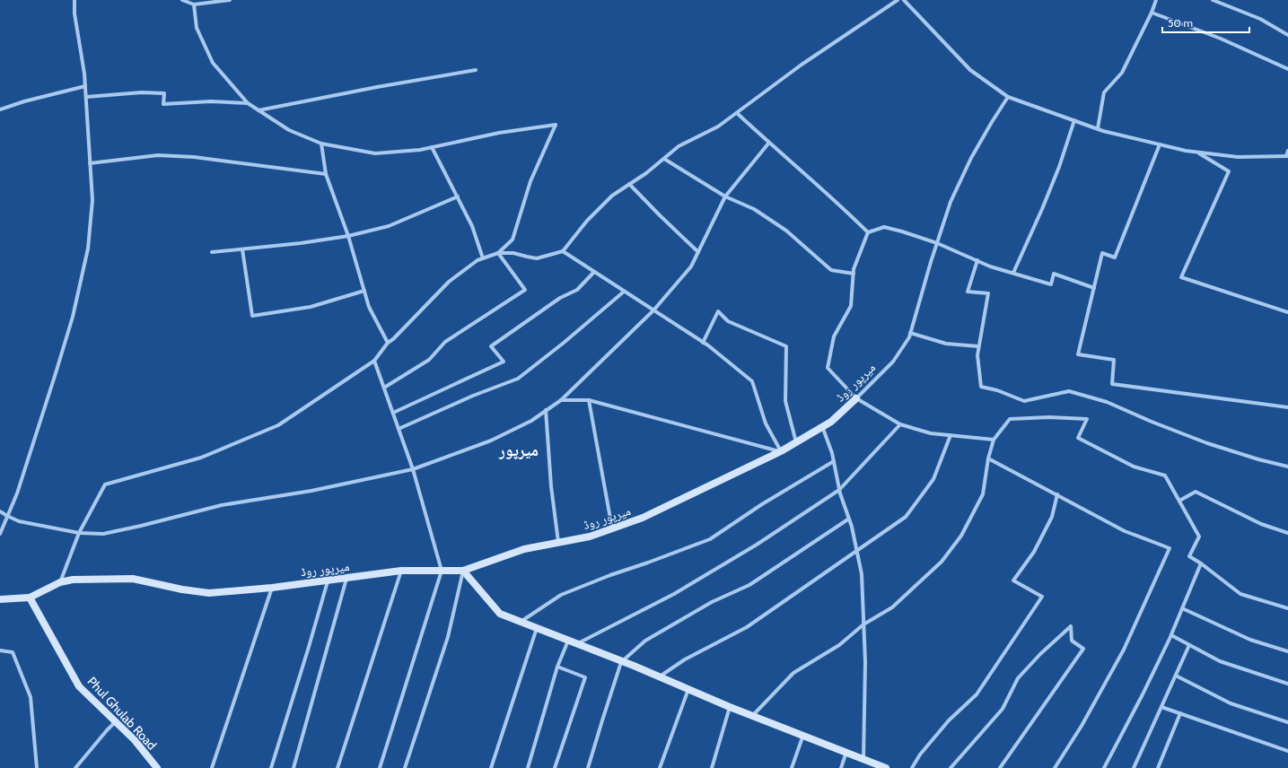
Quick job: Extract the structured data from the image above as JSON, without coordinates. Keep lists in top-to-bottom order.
{
  "streets": {
    "street": ["میرپور روڈ", "Phul Ghulab Road"]
  },
  "crossings": [
    ["میرپور روڈ", "Phul Ghulab Road"]
  ],
  "districts": ["میرپور"],
  "scale_bar": "50 m"
}
